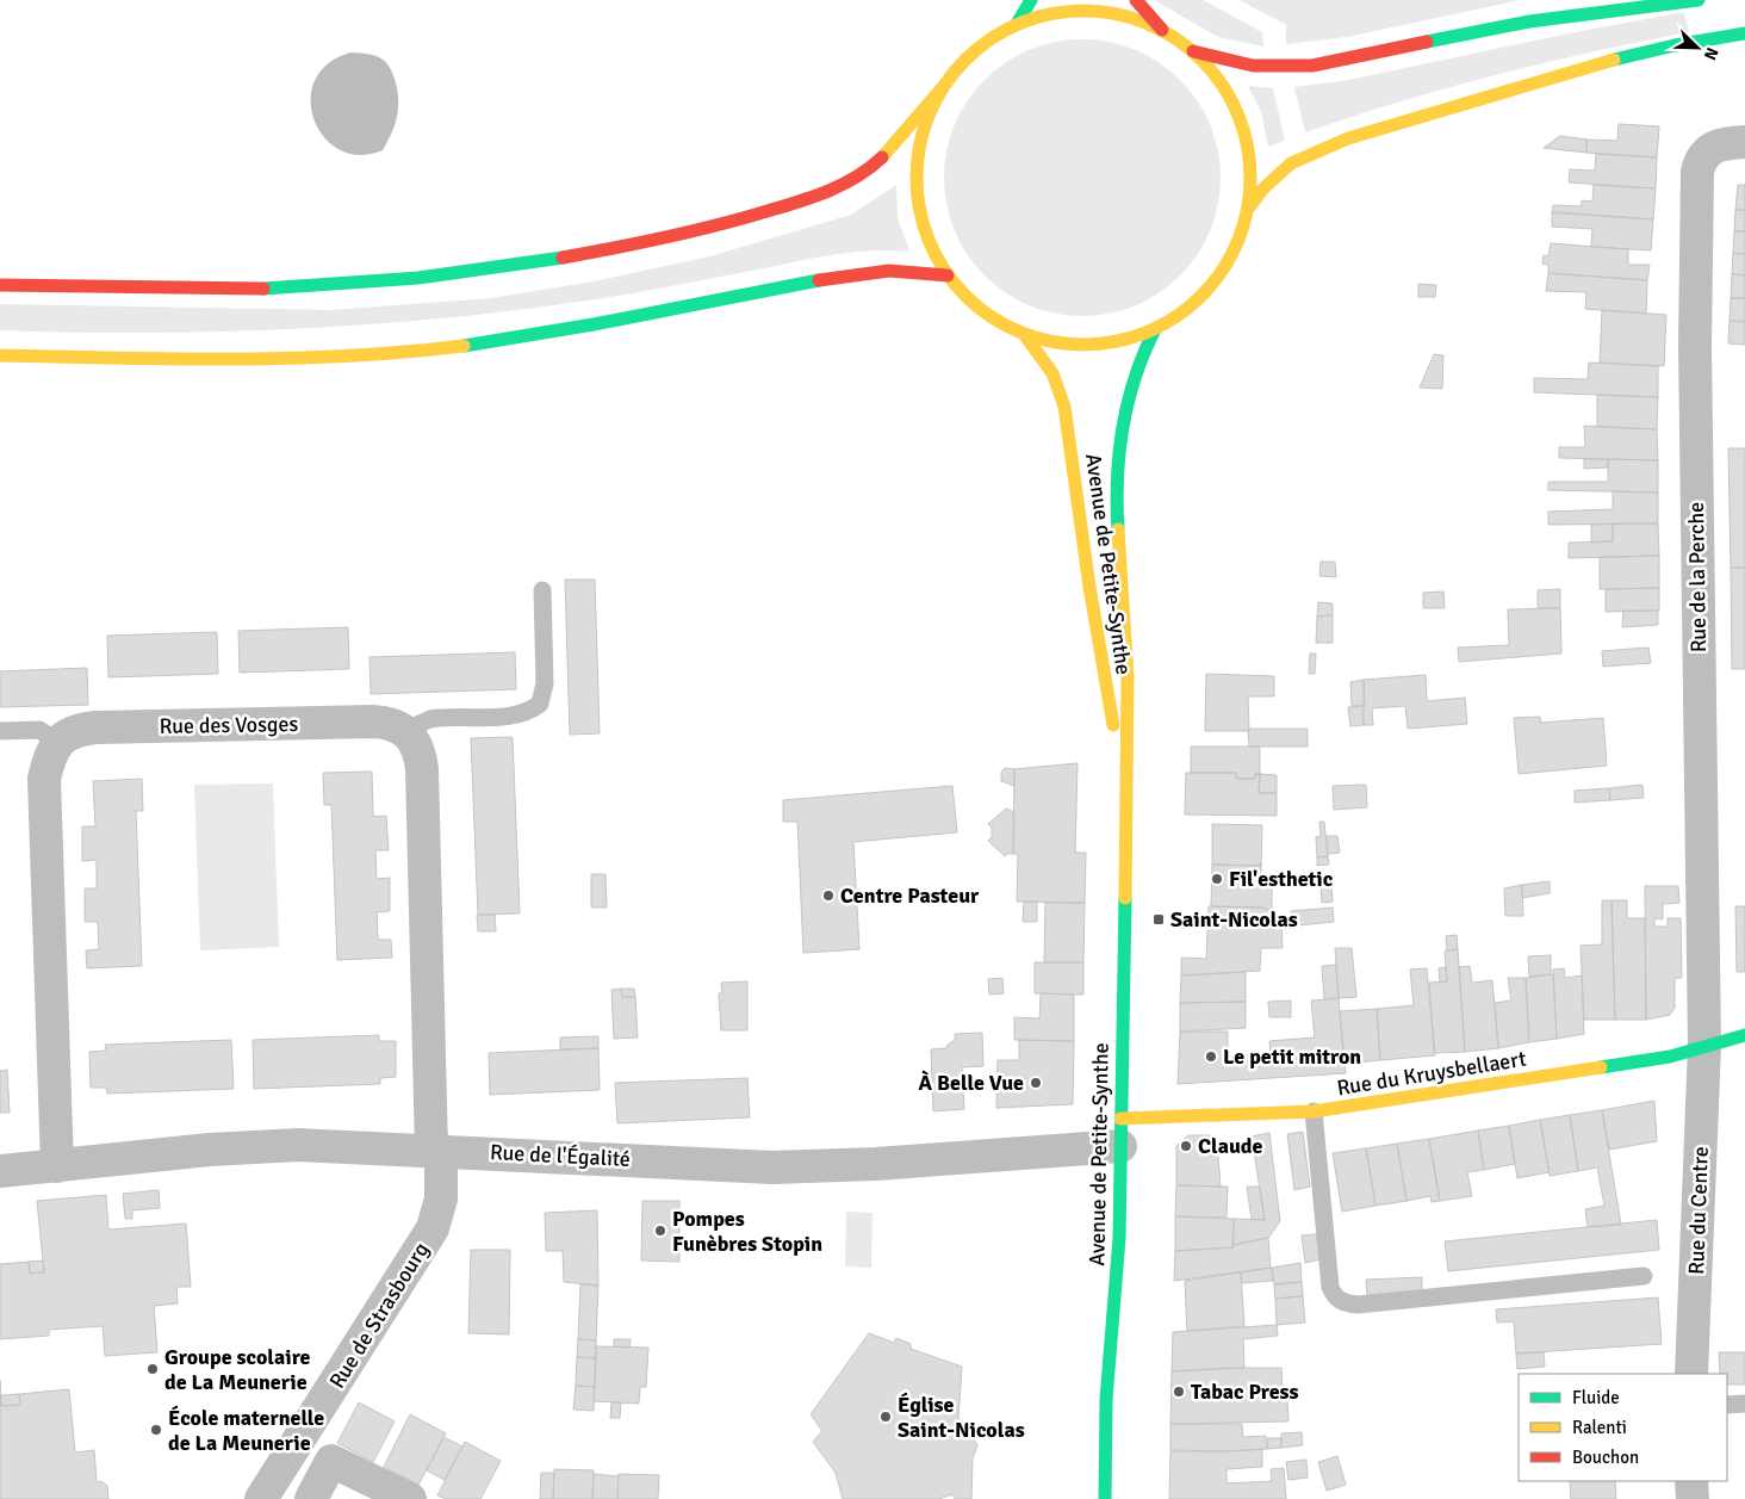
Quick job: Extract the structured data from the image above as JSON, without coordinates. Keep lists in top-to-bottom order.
{
  "streets": {
    "main road": ["Avenue de Petite-Synthe", "Rue du Kruysbellaert"],
    "street": [
      "Rue de la Perche",
      "Rue des Vosges",
      "Rue de l'Égalité",
      "Rue du Centre",
      "Rue de Strasbourg"
    ]
  },
  "crossings": [
    ["Avenue de Petite-Synthe", "Rue du Kruysbellaert"],
    ["Avenue de Petite-Synthe", "Rue de l'Égalité"],
    ["Rue de la Perche", "Rue du Kruysbellaert"],
    ["Rue de la Perche", "Rue du Centre"],
    ["Rue du Kruysbellaert", "Rue de l'Égalité"],
    ["Rue du Kruysbellaert", "Rue du Centre"],
    ["Rue de l'Égalité", "Rue de Strasbourg"]
  ],
  "places": {
    "other": [
      "Fil'esthetic",
      "Centre Pasteur",
      "Le petit mitron",
      "À Belle Vue",
      "Claude",
      "Pompes Funèbres Stopin",
      "Groupe scolaire de La Meunerie",
      "Tabac Press",
      "Église Saint-Nicolas",
      "École maternelle de La Meunerie"
    ],
    "transit": ["Saint-Nicolas"]
  },
  "legend": ["Fluide", "Ralenti", "Bouchon"],
  "north": "bottom right"
}
